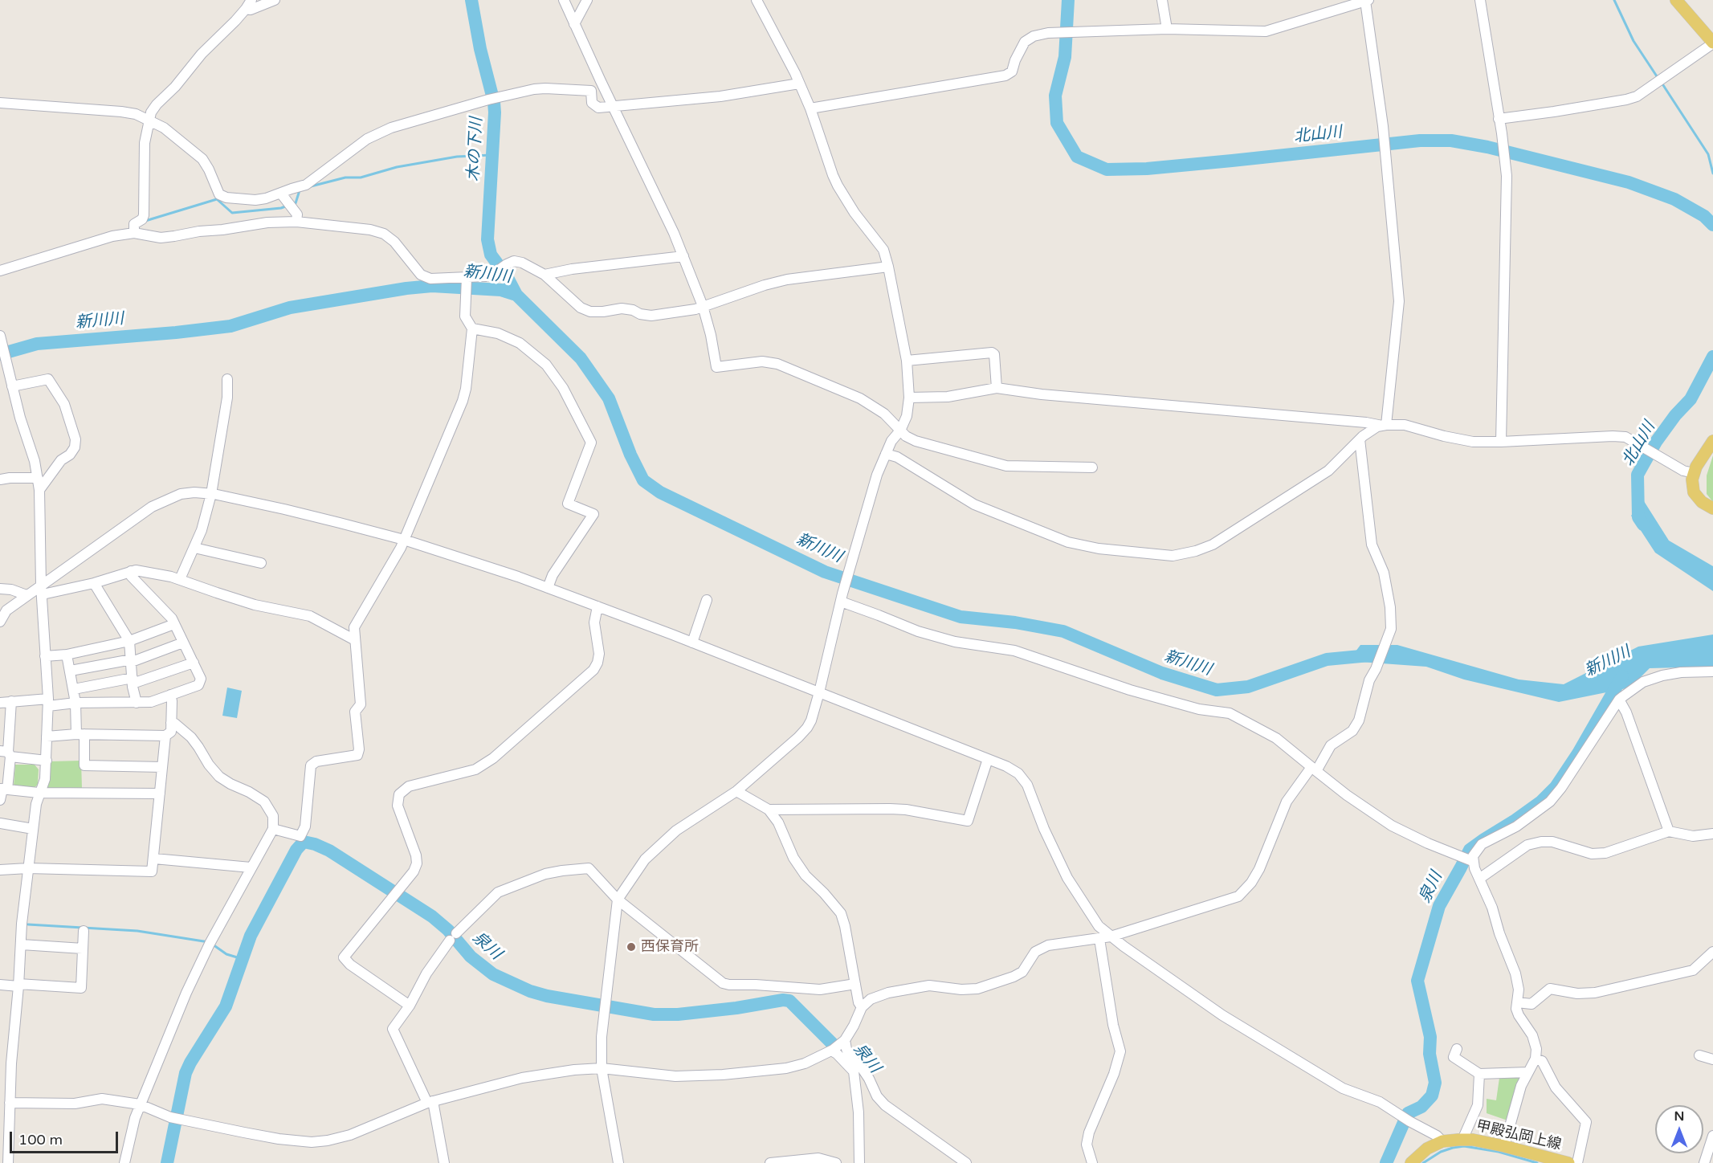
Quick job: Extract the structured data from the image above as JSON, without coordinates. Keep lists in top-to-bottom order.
{
  "streets": {
    "main road": ["甲殿弘岡上線"]
  },
  "water": [
    "北山川",
    "木の下川",
    "新川川",
    "泉川"
  ],
  "places": ["西保育所"],
  "scale_bar": "100 m",
  "north": "top"
}
